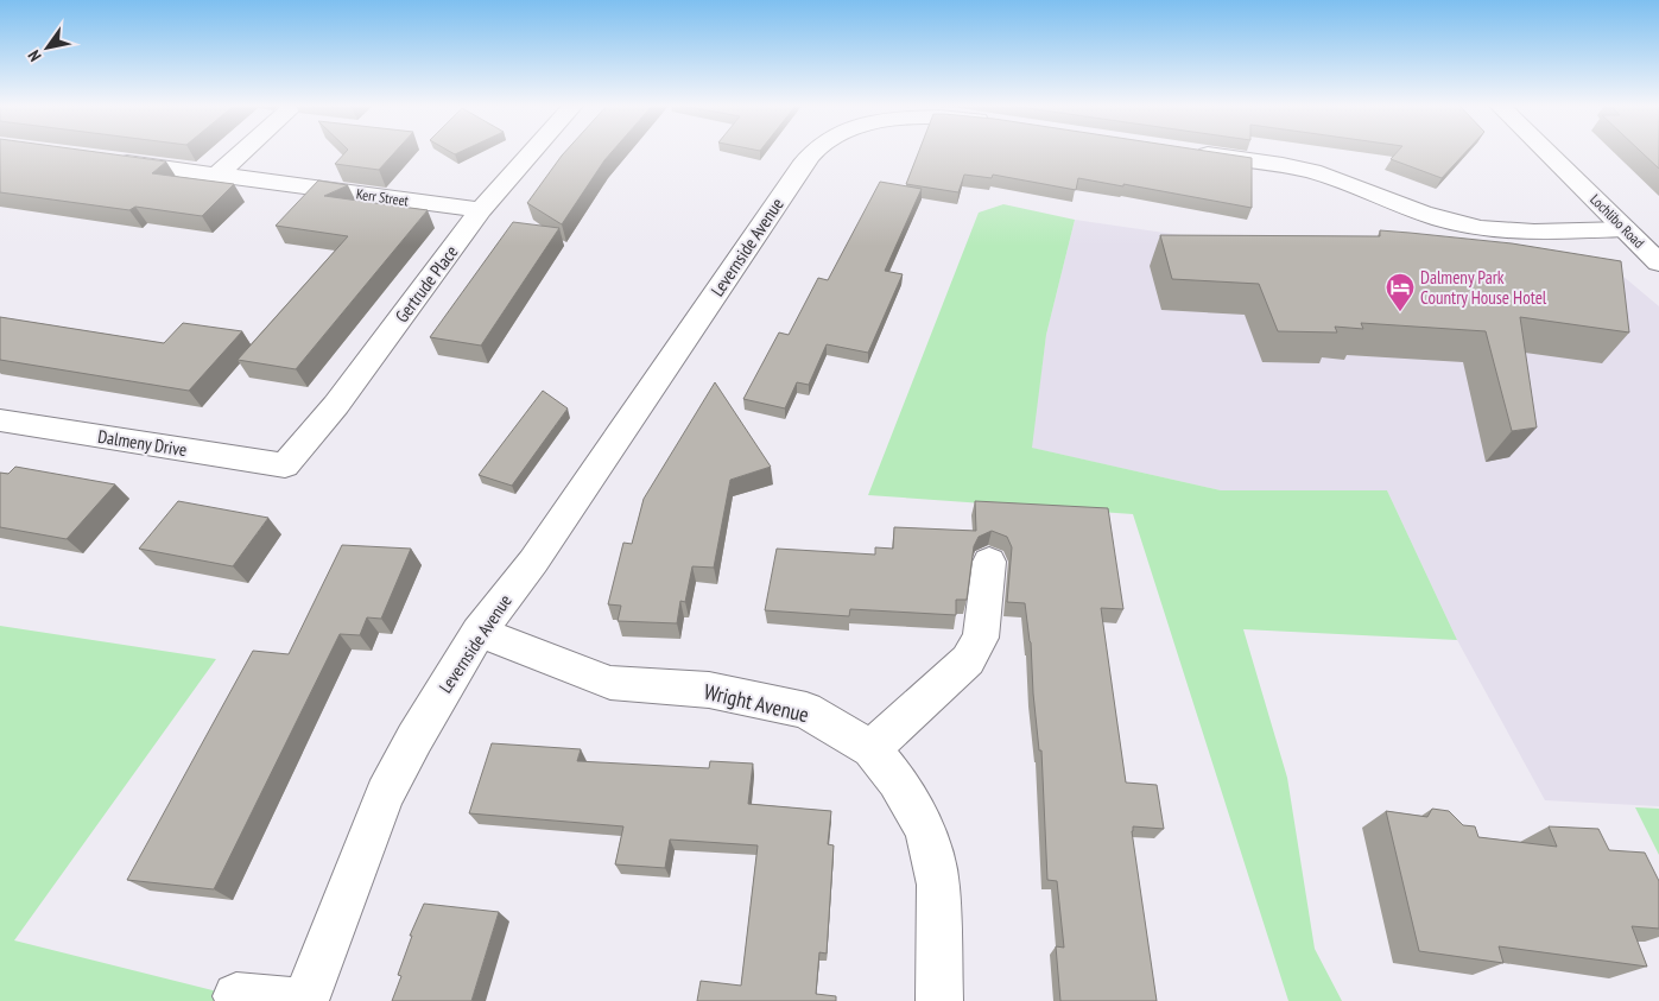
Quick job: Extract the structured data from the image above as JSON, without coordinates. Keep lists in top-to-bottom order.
{
  "streets": {
    "street": [
      "Kerr Street",
      "Lochlibo Road",
      "Levernside Avenue",
      "Gertrude Place",
      "Dalmeny Drive",
      "Wright Avenue"
    ]
  },
  "crossings": [
    ["Kerr Street", "Gertrude Place"],
    ["Levernside Avenue", "Wright Avenue"],
    ["Gertrude Place", "Dalmeny Drive"]
  ],
  "places": {
    "hotel": ["Dalmeny Park Country House Hotel"]
  },
  "north": "bottom left"
}
